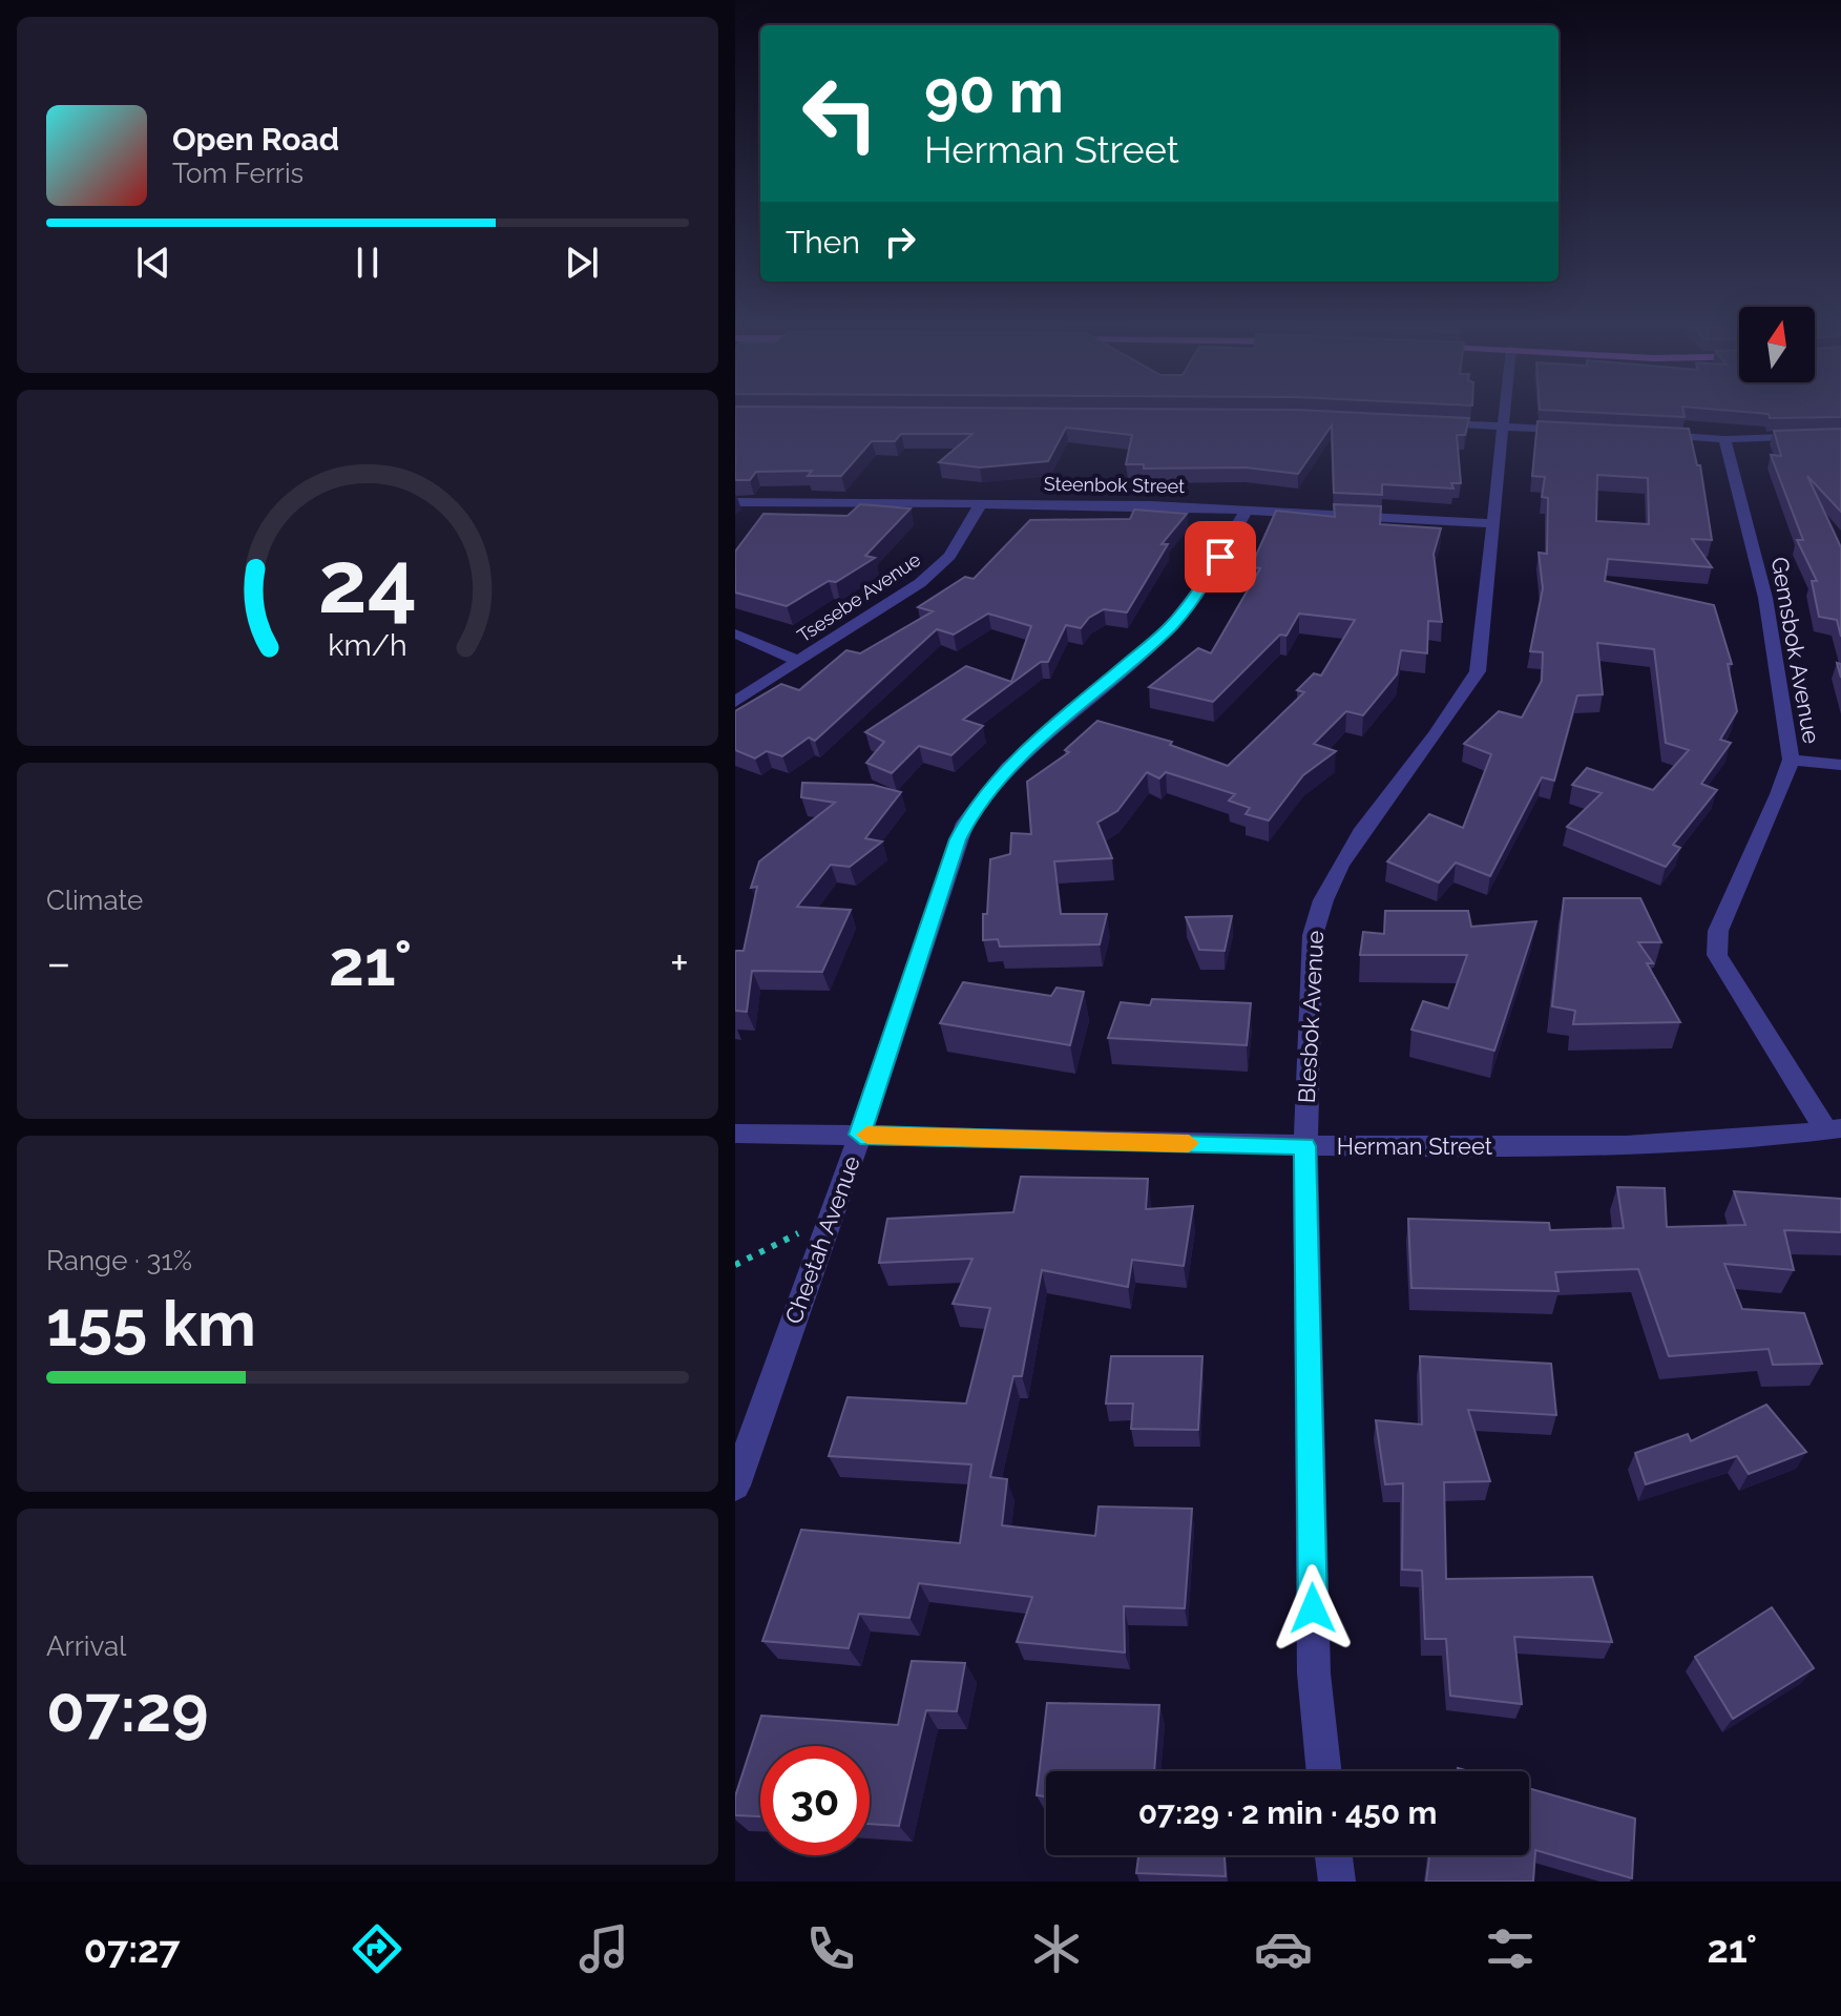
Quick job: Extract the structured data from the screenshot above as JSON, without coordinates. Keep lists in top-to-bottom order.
{
  "streets": {
    "street": [
      "Steenbok Street",
      "Tsesebe Avenue",
      "Gemsbok Avenue",
      "Blesbok Avenue",
      "Herman Street",
      "Cheetah Avenue"
    ]
  },
  "crossings": [
    ["Steenbok Street", "Tsesebe Avenue"],
    ["Steenbok Street", "Blesbok Avenue"],
    ["Steenbok Street", "Cheetah Avenue"],
    ["Gemsbok Avenue", "Herman Street"],
    ["Blesbok Avenue", "Herman Street"],
    ["Herman Street", "Cheetah Avenue"]
  ],
  "north": "top",
  "page": {
    "turn": ["90 m", "Herman Street"],
    "song": ["Open Road", "Tom Ferris"],
    "then": "Then",
    "tile": [
      "Climate",
      ["Range · 31%", "155 km"],
      ["Arrival", "07:29"]
    ],
    "heat": ["−", "21°", "+"],
    "limit": "30",
    "trip": "07:29 · 2 min · 450 m",
    "tabs": ["07:27", "21°"],
    "gauge": ["24", "km/h"]
  }
}
